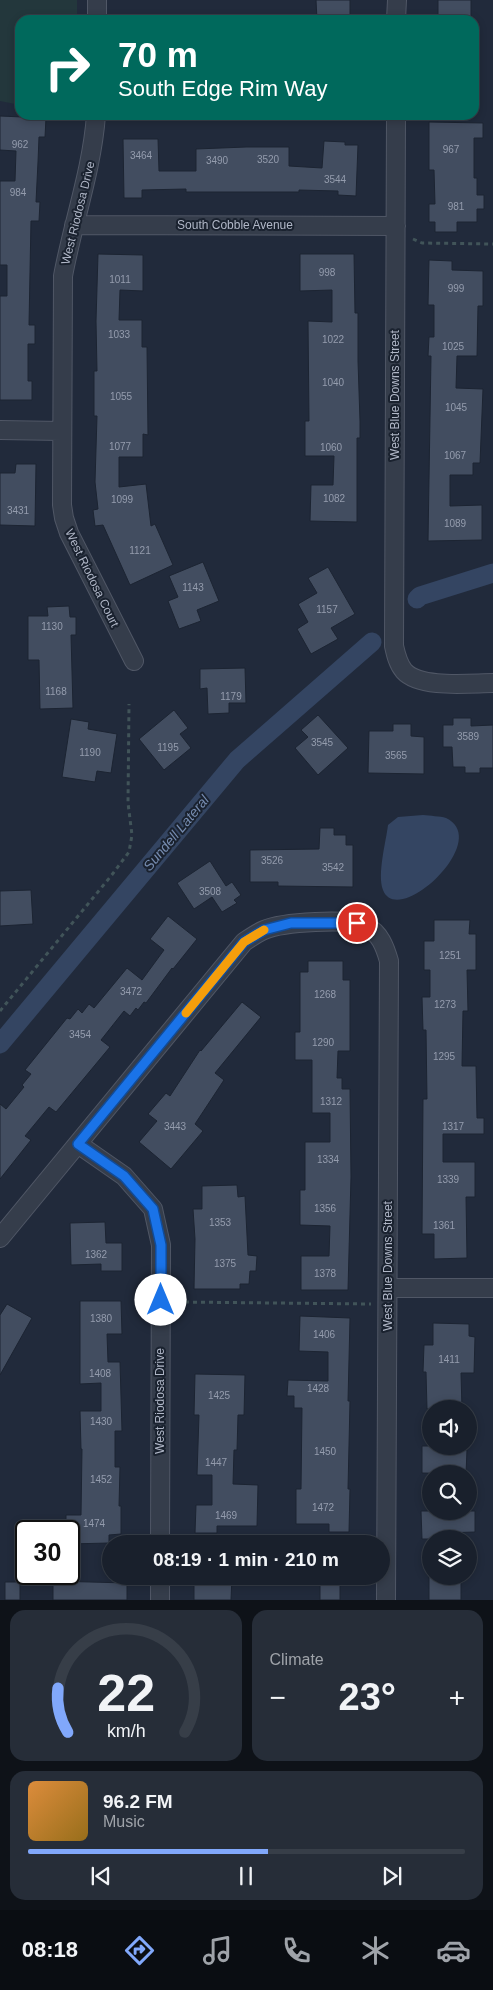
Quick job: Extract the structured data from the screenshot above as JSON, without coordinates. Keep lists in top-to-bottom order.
{
  "streets": {
    "street": [
      "West Riodosa Drive",
      "South Cobble Avenue",
      "West Blue Downs Street",
      "West Riodosa Court"
    ]
  },
  "crossings": [
    ["West Riodosa Drive", "South Cobble Avenue"],
    ["West Riodosa Drive", "West Blue Downs Street"],
    ["West Riodosa Drive", "West Riodosa Court"],
    ["South Cobble Avenue", "West Blue Downs Street"]
  ],
  "water": ["Sundell Lateral"],
  "house_numbers": [
    "962",
    "967",
    "3464",
    "3520",
    "3490",
    "3544",
    "984",
    "981",
    "998",
    "1011",
    "999",
    "1033",
    "1022",
    "1025",
    "1040",
    "1055",
    "1045",
    "1077",
    "1060",
    "1067",
    "1082",
    "1099",
    "3431",
    "1089",
    "1121",
    "1143",
    "1157",
    "1130",
    "1168",
    "1179",
    "3589",
    "3545",
    "1195",
    "1190",
    "3565",
    "3526",
    "3542",
    "3508",
    "1251",
    "3472",
    "1268",
    "1273",
    "3454",
    "1290",
    "1295",
    "1312",
    "3443",
    "1317",
    "1334",
    "1339",
    "1356",
    "1353",
    "1361",
    "1362",
    "1375",
    "1378",
    "1380",
    "1406",
    "1411",
    "1408",
    "1428",
    "1425",
    "1430",
    "1450",
    "1447",
    "1452",
    "1472",
    "1469",
    "1474"
  ],
  "page": {
    "turn": ["70 m", "South Edge Rim Way"],
    "limit": "30",
    "trip": "08:19 · 1 min · 210 m",
    "tile": "Climate",
    "heat": ["−", "23°", "+"],
    "song": ["96.2 FM", "Music"],
    "tabs": "08:18",
    "gauge": ["22", "km/h"]
  }
}
